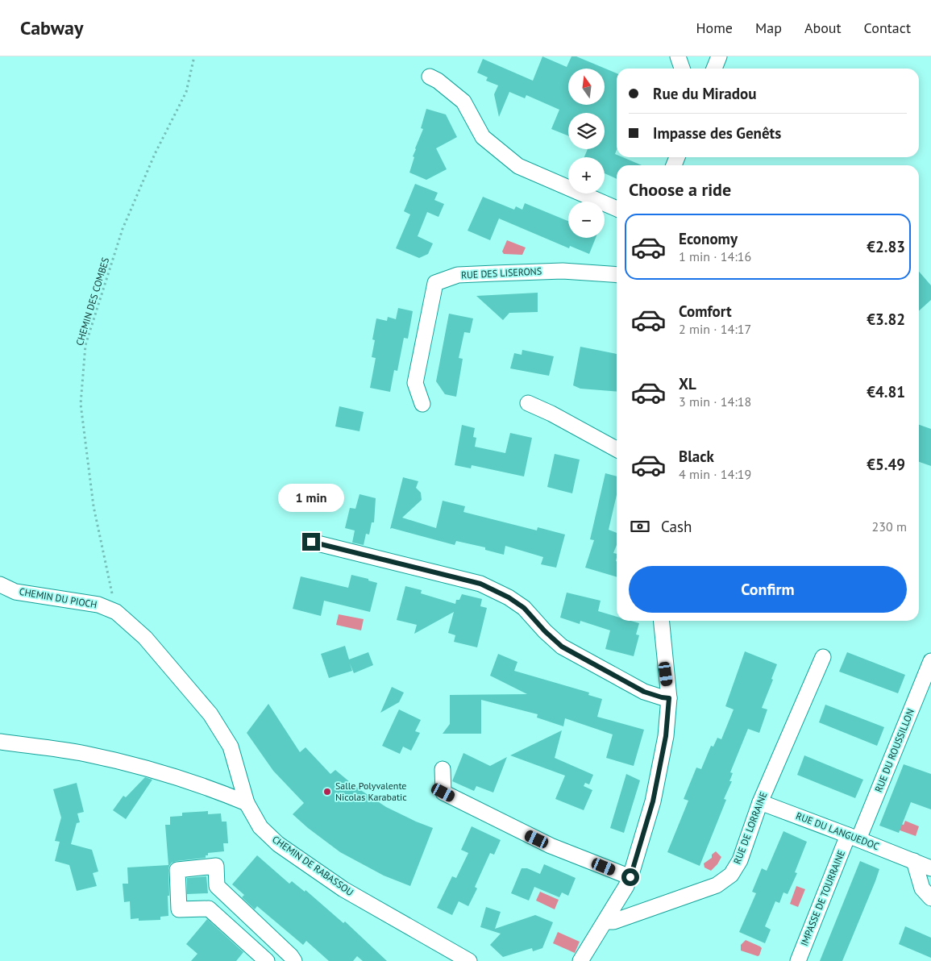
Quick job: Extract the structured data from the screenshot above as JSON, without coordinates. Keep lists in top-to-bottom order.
{
  "streets": {
    "street": [
      "RUE DES LISERONS",
      "CHEMIN DU PIOCH",
      "RUE DU ROUSSILLON",
      "RUE DE LORRAINE",
      "RUE DU LANGUEDOC",
      "CHEMIN DE RABASSOU",
      "IMPASSE DE TOURRAINE"
    ],
    "path": ["CHEMIN DES COMBES"]
  },
  "crossings": [
    ["CHEMIN DES COMBES", "CHEMIN DU PIOCH"],
    ["CHEMIN DES COMBES", "CHEMIN DE RABASSOU"],
    ["CHEMIN DU PIOCH", "CHEMIN DE RABASSOU"],
    ["RUE DU ROUSSILLON", "RUE DU LANGUEDOC"],
    ["RUE DU ROUSSILLON", "IMPASSE DE TOURRAINE"],
    ["RUE DE LORRAINE", "RUE DU LANGUEDOC"],
    ["RUE DU LANGUEDOC", "IMPASSE DE TOURRAINE"]
  ],
  "places": ["Salle Polyvalente Nicolas Karabatic"],
  "north": "top",
  "page": {
    "header": "Cabway",
    "nav": [
      "Home",
      "Map",
      "About",
      "Contact"
    ],
    "map_buttons": ["+", "−"],
    "banner": ["Rue du Miradou", "Impasse des Genêts"],
    "heading": "Choose a ride",
    "list": [
      {
        "name": "Economy",
        "note": "1 min · 14:16",
        "value": "€2.83"
      },
      {
        "name": "Comfort",
        "note": "2 min · 14:17",
        "value": "€3.82"
      },
      {
        "name": "XL",
        "note": "3 min · 14:18",
        "value": "€4.81"
      },
      {
        "name": "Black",
        "note": "4 min · 14:19",
        "value": "€5.49"
      }
    ],
    "bubble": "1 min",
    "pay": ["Cash", "230 m"],
    "buttons": "Confirm"
  }
}
